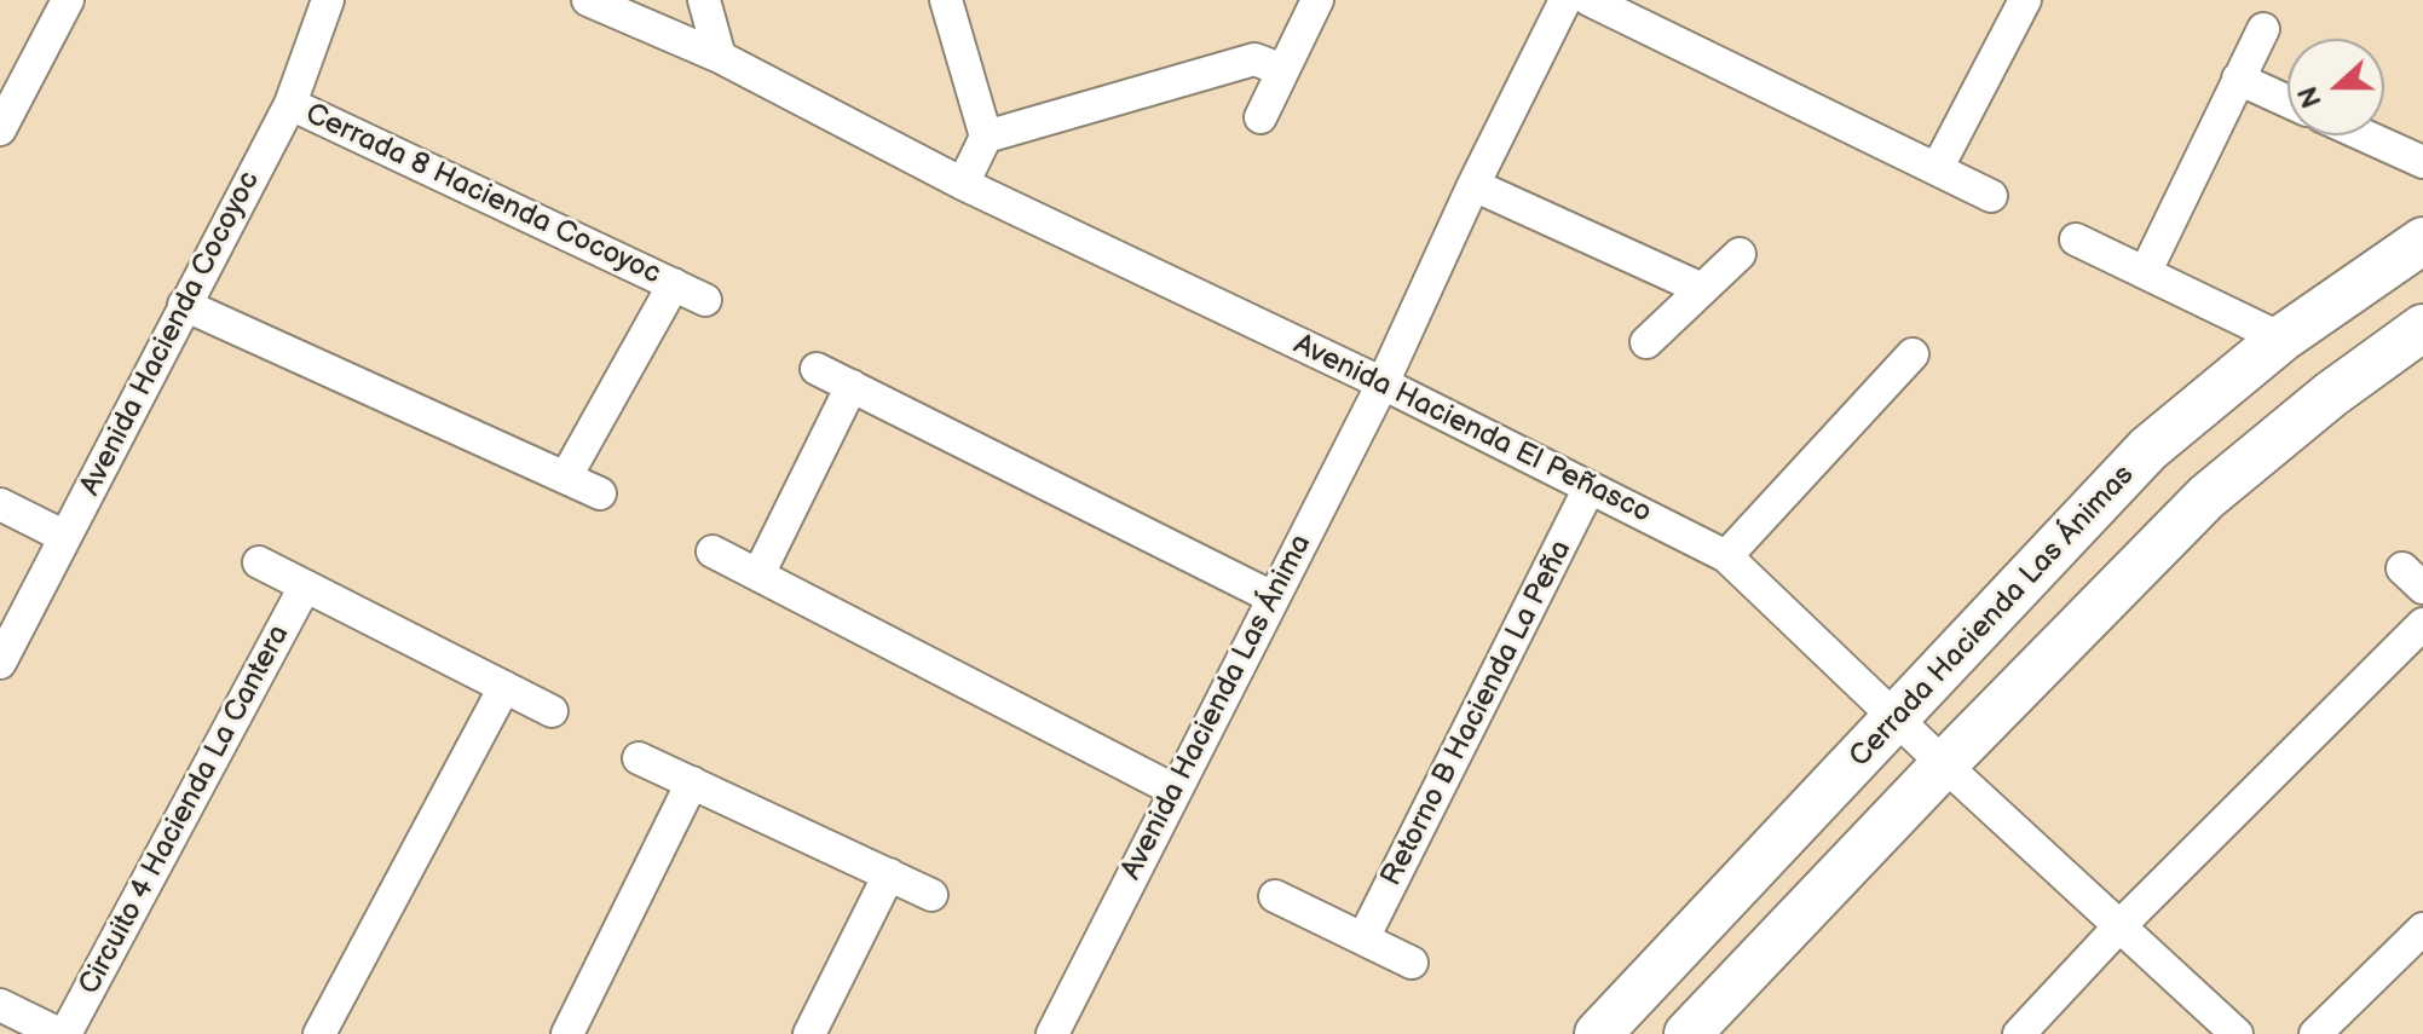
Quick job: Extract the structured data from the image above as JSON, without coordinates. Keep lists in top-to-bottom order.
{
  "streets": {
    "street": [
      "Cerrada 8 Hacienda Cocoyoc",
      "Avenida Hacienda Cocoyoc",
      "Avenida Hacienda El Peñasco",
      "Cerrada Hacienda Las Ánimas",
      "Avenida Hacienda Las Ánima",
      "Retorno B Hacienda La Peña",
      "Circuito 4 Hacienda La Cantera"
    ]
  },
  "crossings": [
    ["Cerrada 8 Hacienda Cocoyoc", "Avenida Hacienda Cocoyoc"],
    ["Avenida Hacienda El Peñasco", "Cerrada Hacienda Las Ánimas"],
    ["Avenida Hacienda El Peñasco", "Avenida Hacienda Las Ánima"],
    ["Avenida Hacienda El Peñasco", "Retorno B Hacienda La Peña"]
  ],
  "north": "left"
}
